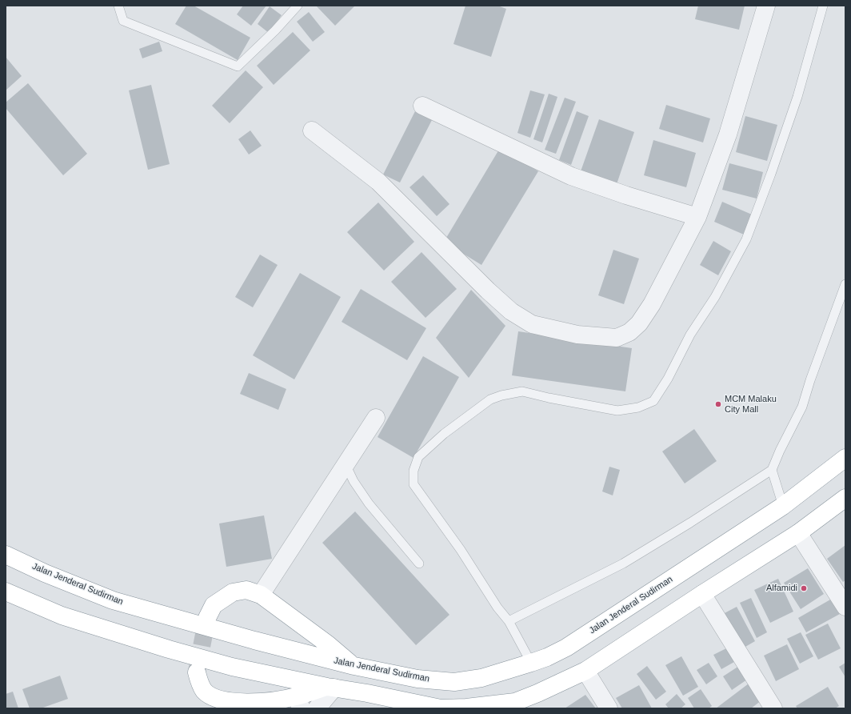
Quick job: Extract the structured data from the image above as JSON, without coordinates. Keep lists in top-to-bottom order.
{
  "streets": {
    "highway": ["Jalan Jenderal Sudirman"]
  },
  "places": ["MCM Malaku City Mall", "Alfamidi"]
}
